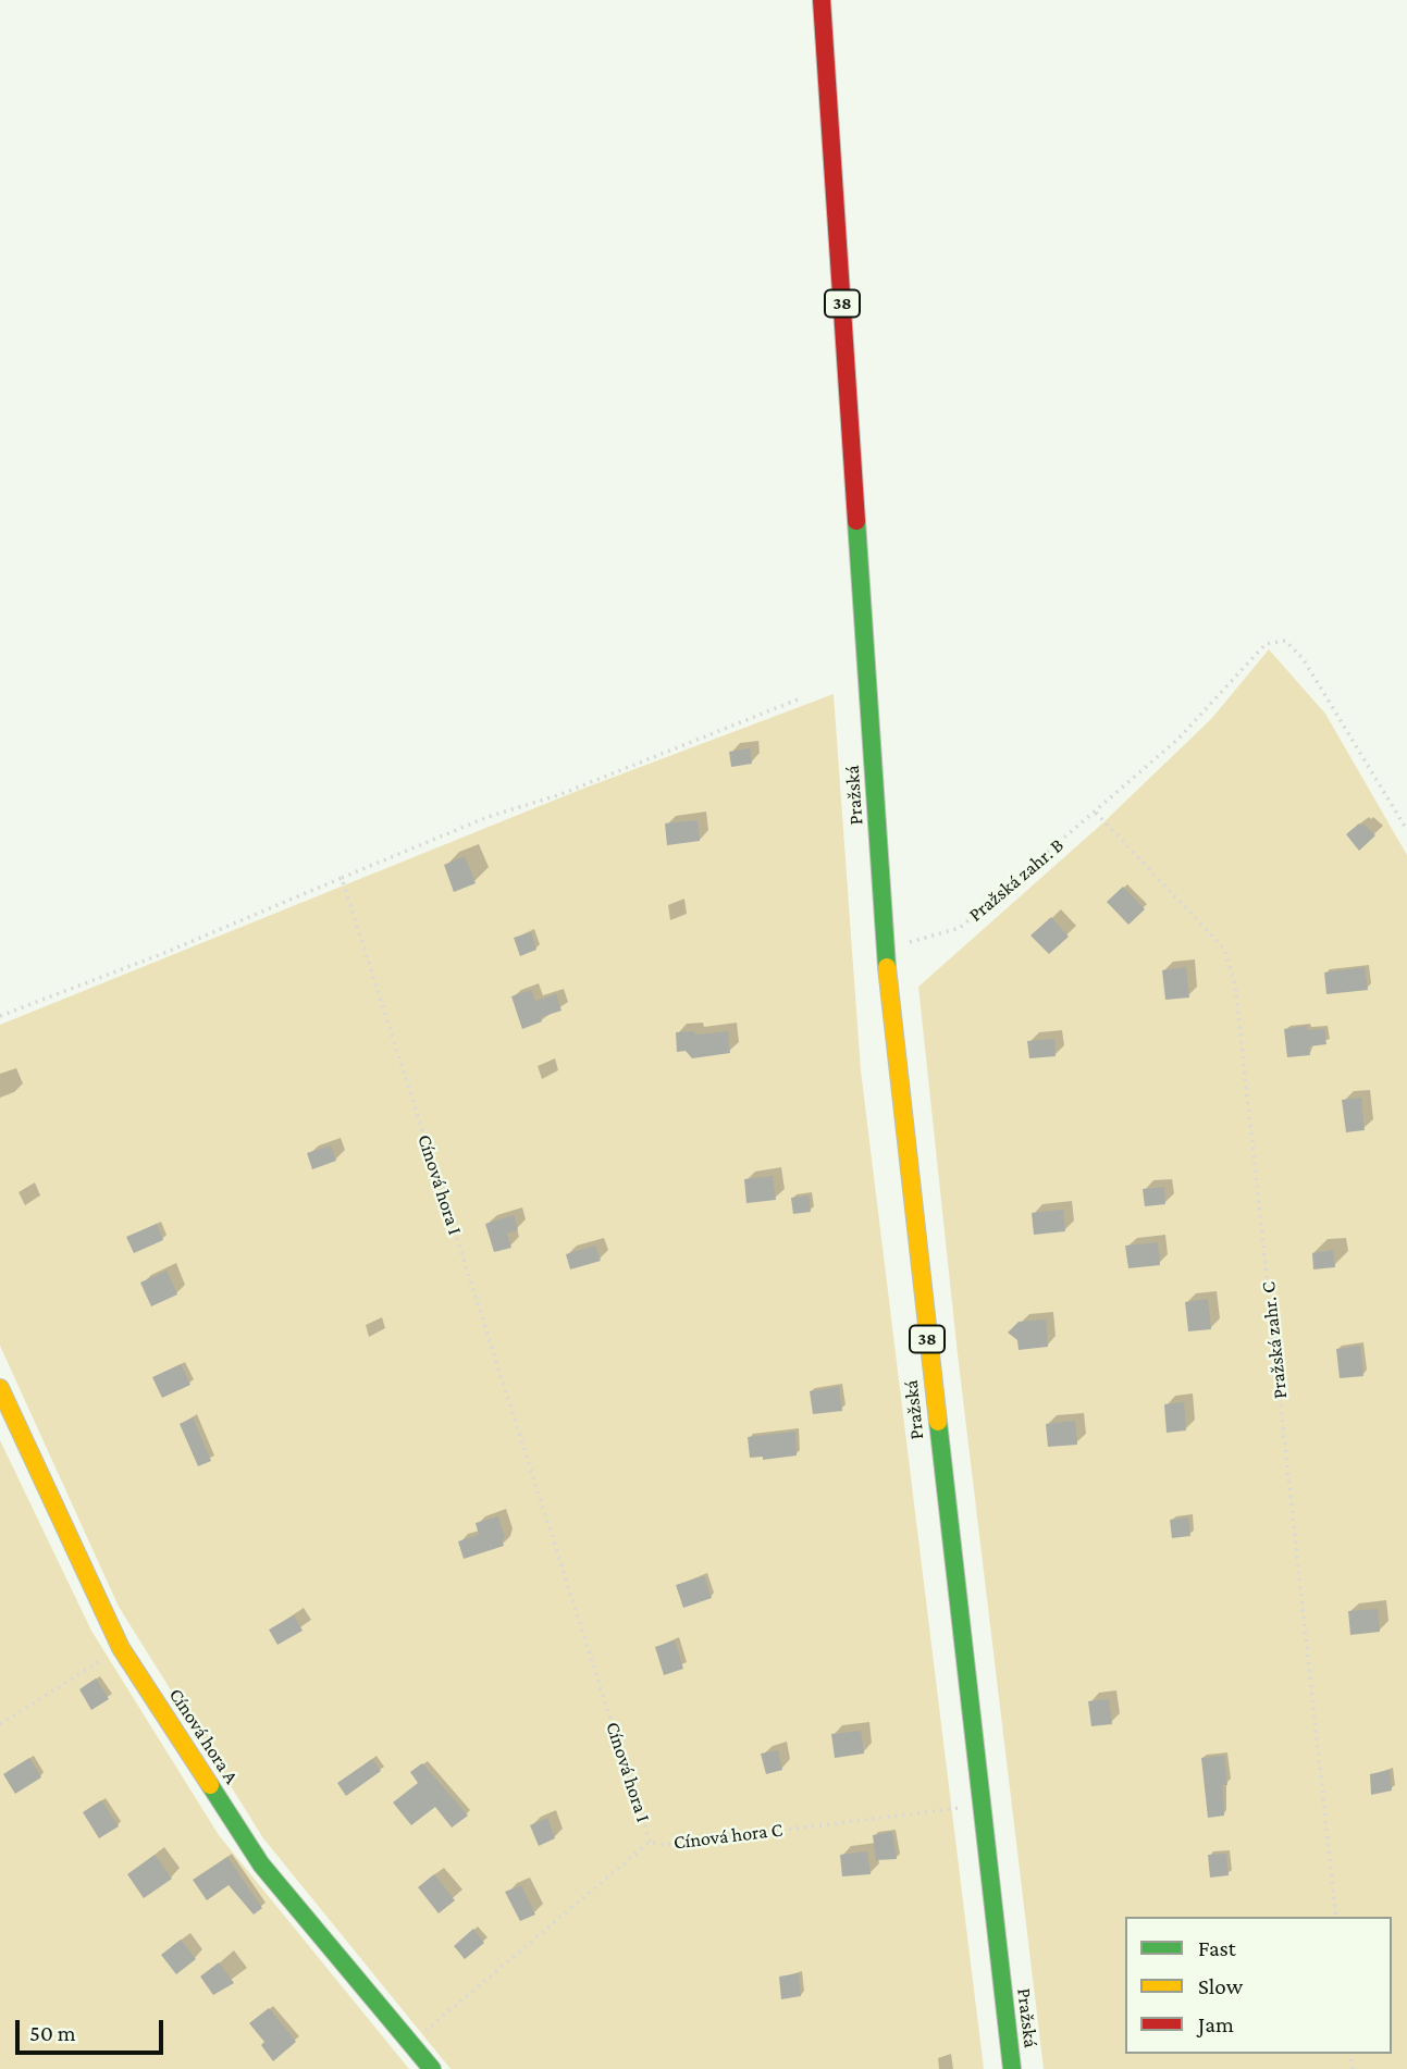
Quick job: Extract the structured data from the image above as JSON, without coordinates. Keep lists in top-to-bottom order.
{
  "streets": {
    "main road": ["38", "Pražská", "Cínová hora A"],
    "path": [
      "Pražská zahr. B",
      "Cínová hora I",
      "Pražská zahr. C",
      "Cínová hora C"
    ]
  },
  "crossings": [
    ["Pražská", "Pražská zahr. B"],
    ["Pražská", "Cínová hora C"],
    ["Pražská zahr. B", "Pražská zahr. C"],
    ["Cínová hora I", "Cínová hora C"],
    ["Cínová hora A", "Cínová hora C"]
  ],
  "legend": ["Fast", "Slow", "Jam"],
  "scale_bar": "50 m"
}
